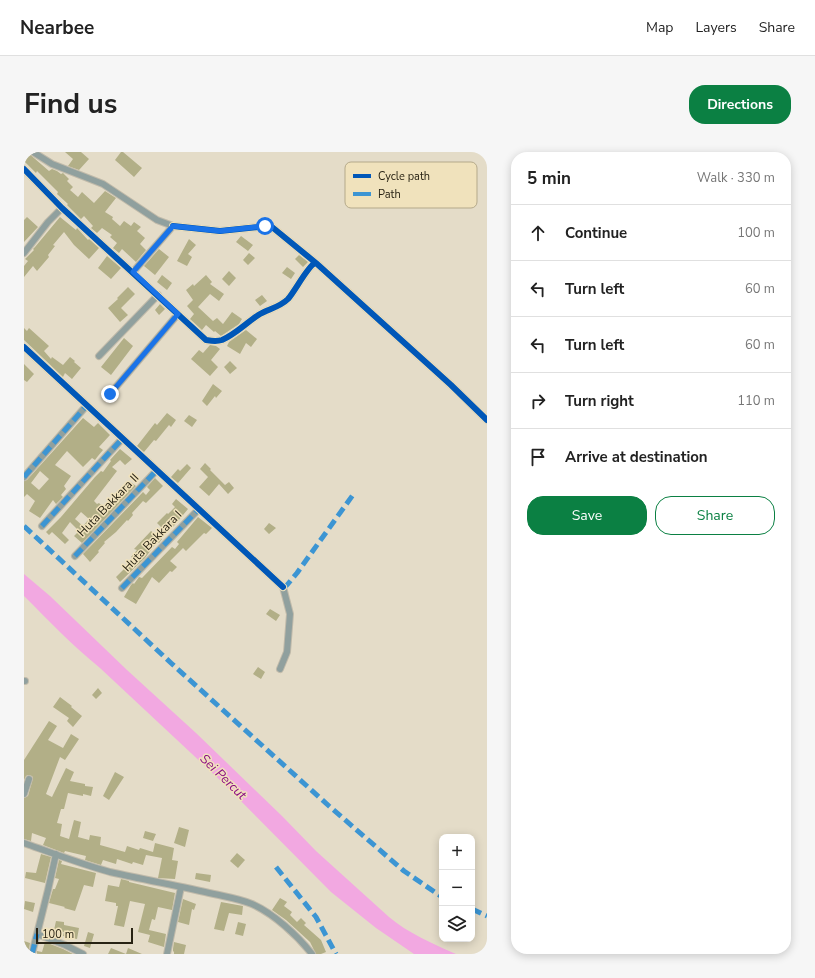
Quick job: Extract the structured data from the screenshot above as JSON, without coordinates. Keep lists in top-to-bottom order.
{
  "streets": {
    "street": ["Huta Bakkara II", "Huta Bakkara I"]
  },
  "water": ["Sei Percut"],
  "legend": ["Cycle path", "Path"],
  "scale_bar": "100 m",
  "page": {
    "header": "Nearbee",
    "nav": ["Map", "Layers", "Share"],
    "title": "Find us",
    "buttons": [
      "Directions",
      ["Save", "Share"]
    ],
    "heading": ["5 min", "Walk · 330 m"],
    "list": [
      ["Continue", "100 m"],
      ["Turn left", "60 m"],
      ["Turn left", "60 m"],
      ["Turn right", "110 m"],
      "Arrive at destination"
    ],
    "map_buttons": ["+", "−"],
    "scale": "100 m"
  }
}
